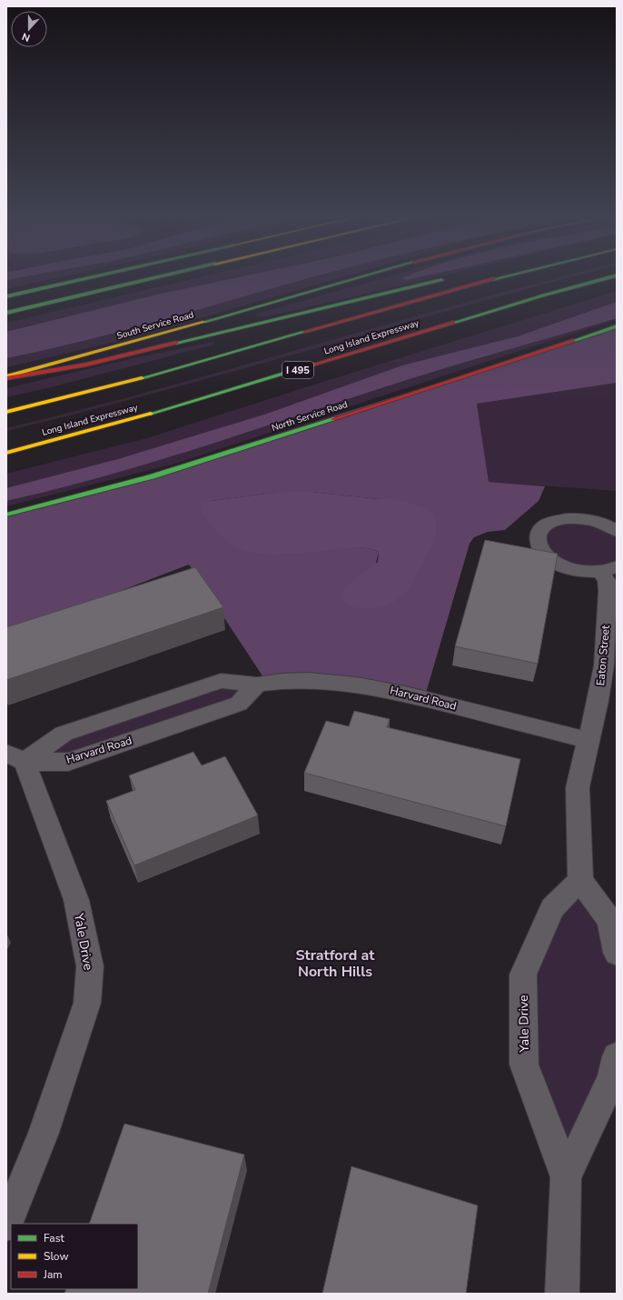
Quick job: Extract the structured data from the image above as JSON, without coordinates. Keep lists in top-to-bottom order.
{
  "streets": {
    "main road": [
      "South Service Road",
      "Long Island Expressway",
      "I 495",
      "North Service Road"
    ],
    "street": ["Eaton Street", "Harvard Road", "Yale Drive"]
  },
  "crossings": [
    ["Eaton Street", "Harvard Road"],
    ["Harvard Road", "Yale Drive"]
  ],
  "districts": ["Stratford at North Hills"],
  "legend": ["Fast", "Slow", "Jam"],
  "north": "bottom"
}
